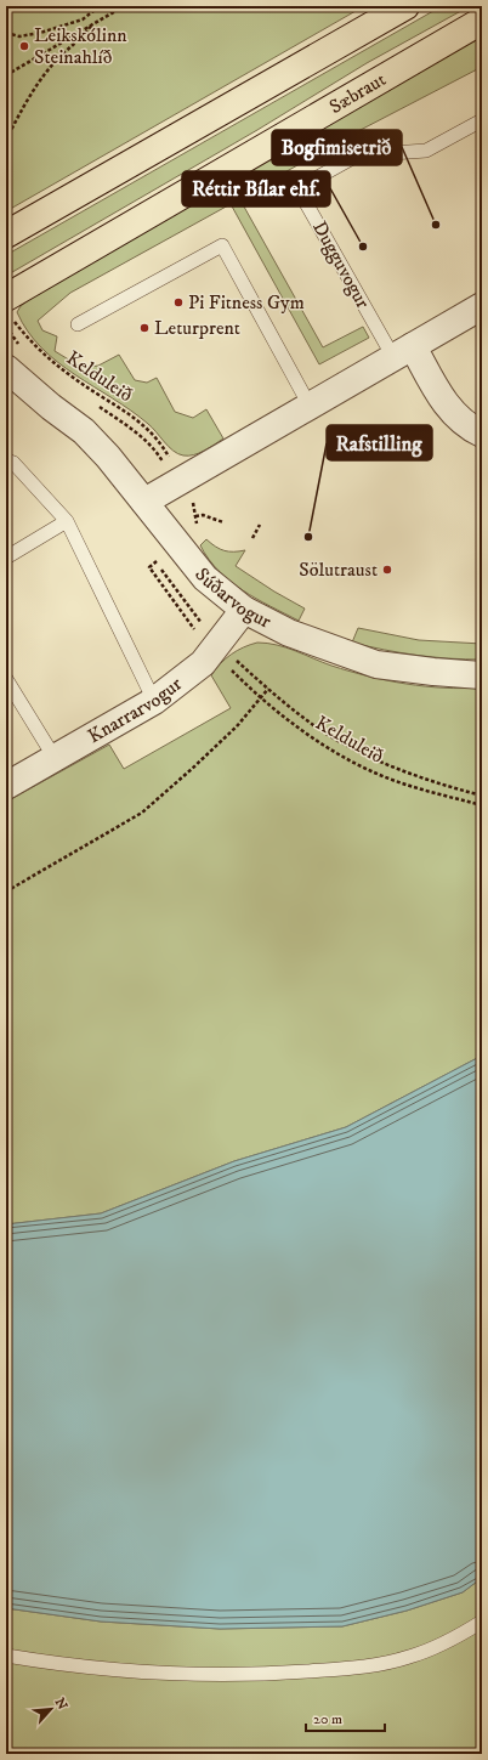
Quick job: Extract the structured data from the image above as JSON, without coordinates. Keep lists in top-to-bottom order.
{
  "streets": {
    "highway": ["Sæbraut"],
    "street": ["Súðarvogur", "Knarrarvogur"],
    "lane": ["Dugguvogur"],
    "path": ["Kelduleið"]
  },
  "crossings": [
    ["Sæbraut", "Kelduleið"],
    ["Súðarvogur", "Knarrarvogur"]
  ],
  "places": [
    "Leikskólinn Steinahlíð",
    "Bogfimisetrið",
    "Réttir Bílar ehf.",
    "Pi Fitness Gym",
    "Leturprent",
    "Rafstilling",
    "Sölutraust"
  ],
  "scale_bar": "20 m",
  "north": "top right"
}
